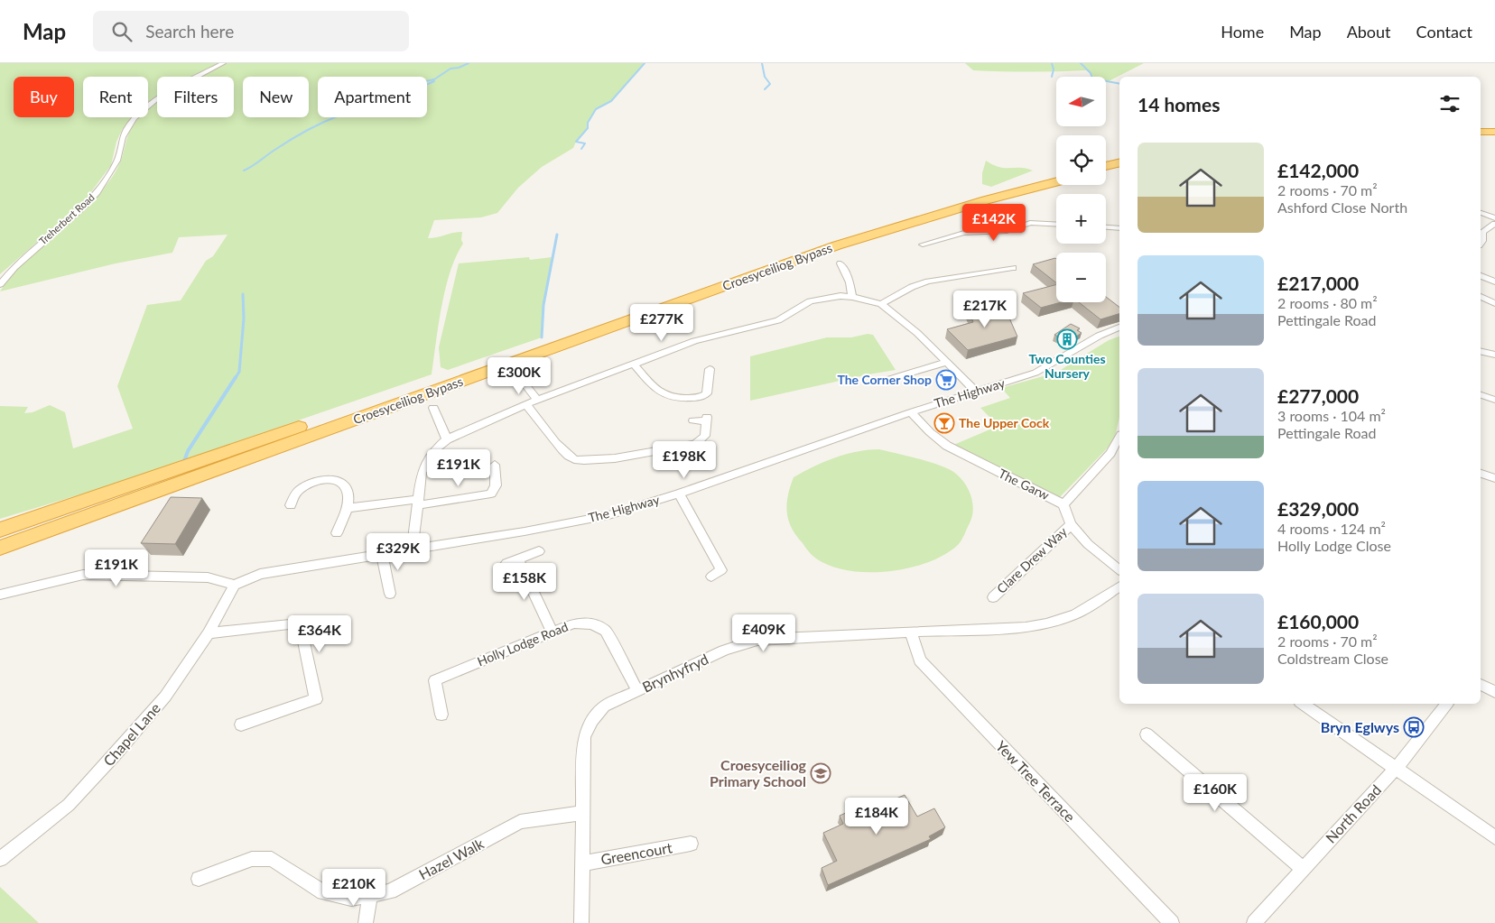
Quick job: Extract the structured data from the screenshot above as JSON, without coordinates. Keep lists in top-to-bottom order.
{
  "streets": {
    "highway": ["Croesyceiliog Bypass"],
    "street": [
      "Treherbert Road",
      "The Highway",
      "The Garw",
      "Clare Drew Way",
      "Holly Lodge Road",
      "Brynhyfryd",
      "Chapel Lane",
      "Yew Tree Terrace",
      "North Road",
      "Greencourt",
      "Hazel Walk"
    ]
  },
  "crossings": [
    ["The Highway", "The Garw"],
    ["The Highway", "Chapel Lane"],
    ["The Garw", "Clare Drew Way"],
    ["Holly Lodge Road", "Brynhyfryd"],
    ["Brynhyfryd", "Yew Tree Terrace"],
    ["Brynhyfryd", "Greencourt"],
    ["Brynhyfryd", "Hazel Walk"]
  ],
  "places": {
    "building": ["Two Counties Nursery"],
    "supermarket": ["The Corner Shop"],
    "bar": ["The Upper Cock"],
    "bus stop": ["Bryn Eglwys"],
    "school or university": ["Croesyceiliog Primary School"]
  },
  "north": "left",
  "page": {
    "header": "Map",
    "search": "Search here",
    "nav": [
      "Home",
      "Map",
      "About",
      "Contact"
    ],
    "map_buttons": ["+", "−"],
    "chip": [
      "Buy",
      "Rent",
      "Filters",
      "New",
      "Apartment"
    ],
    "heading": "14 homes",
    "list": [
      {
        "name": "£142,000",
        "note": "2 rooms · 70 m² · Ashford Close North"
      },
      {
        "name": "£217,000",
        "note": "2 rooms · 80 m² · Pettingale Road"
      },
      {
        "name": "£277,000",
        "note": "3 rooms · 104 m² · Pettingale Road"
      },
      {
        "name": "£329,000",
        "note": "4 rooms · 124 m² · Holly Lodge Close"
      },
      {
        "name": "£160,000",
        "note": "2 rooms · 70 m² · Coldstream Close"
      }
    ],
    "price": [
      "£142K",
      "£217K",
      "£277K",
      "£300K",
      "£198K",
      "£191K",
      "£329K",
      "£191K",
      "£158K",
      "£409K",
      "£364K",
      "£160K",
      "£184K",
      "£210K"
    ]
  }
}
